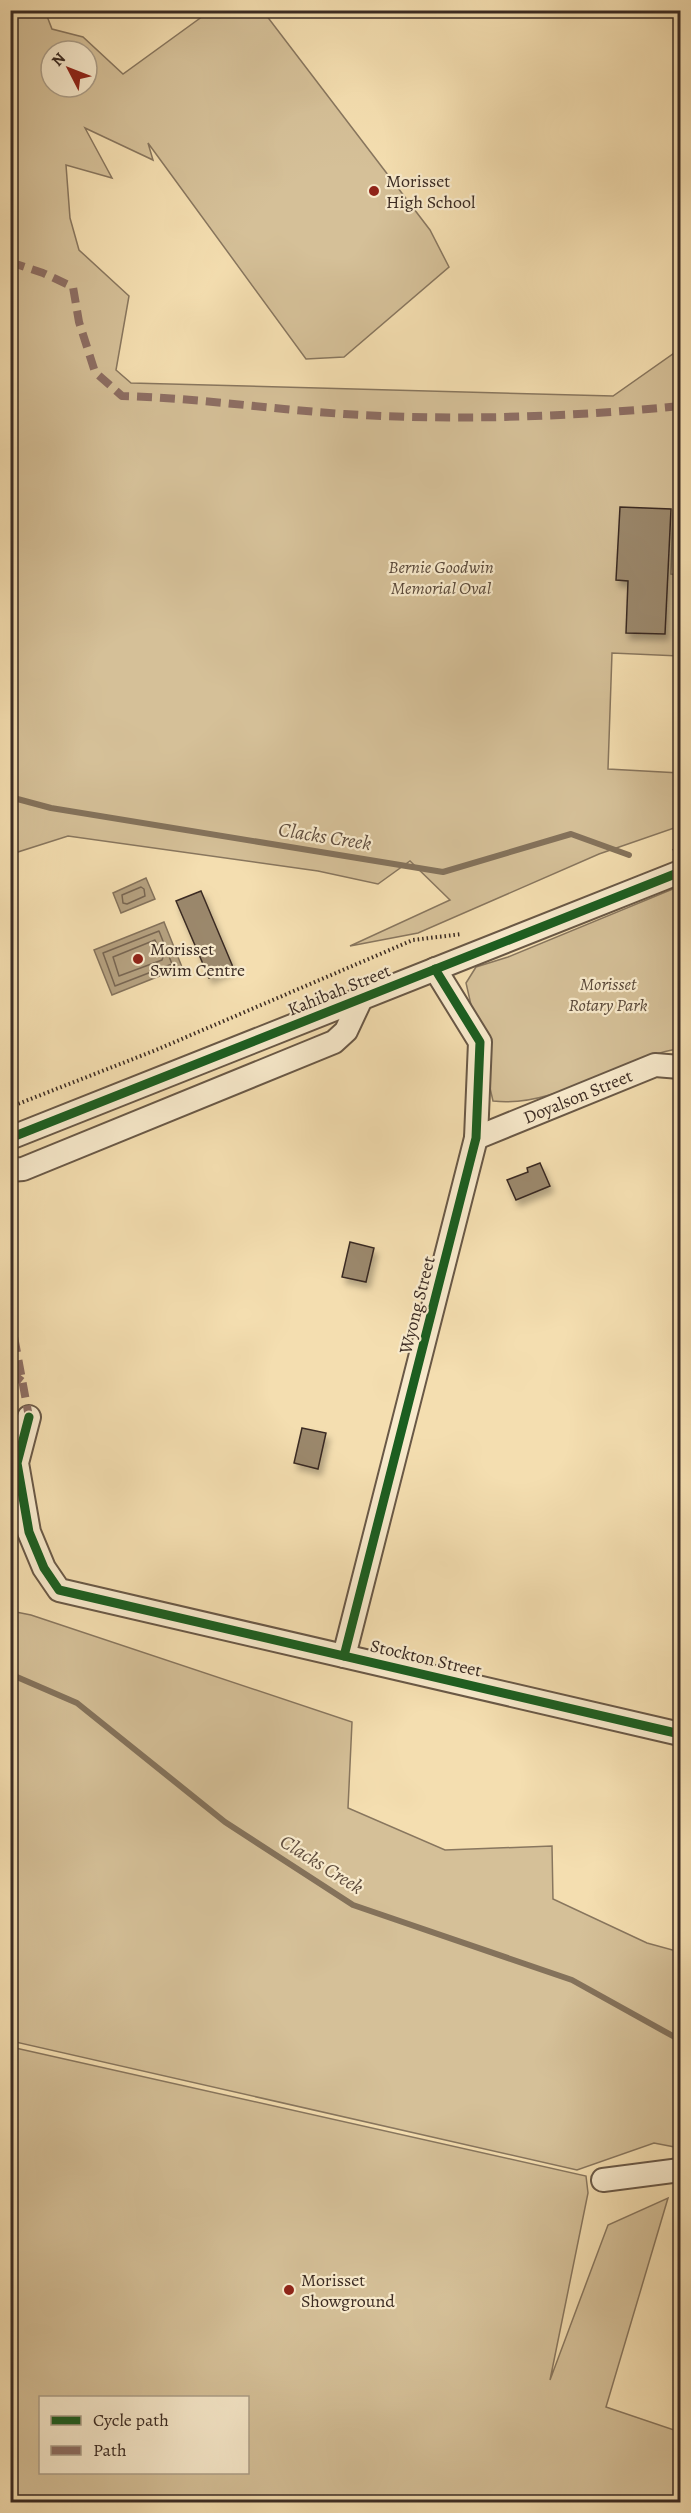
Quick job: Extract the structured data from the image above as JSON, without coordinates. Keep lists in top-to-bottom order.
{
  "streets": {
    "street": [
      "Kahibah Street",
      "Doyalson Street",
      "Wyong Street",
      "Stockton Street"
    ]
  },
  "crossings": [
    ["Kahibah Street", "Wyong Street"],
    ["Doyalson Street", "Wyong Street"],
    ["Wyong Street", "Stockton Street"]
  ],
  "water": ["Clacks Creek"],
  "parks": ["Bernie Goodwin Memorial Oval", "Morisset Rotary Park"],
  "places": ["Morisset High School", "Morisset Swim Centre", "Morisset Showground"],
  "legend": ["Cycle path", "Path"],
  "north": "top left"
}
